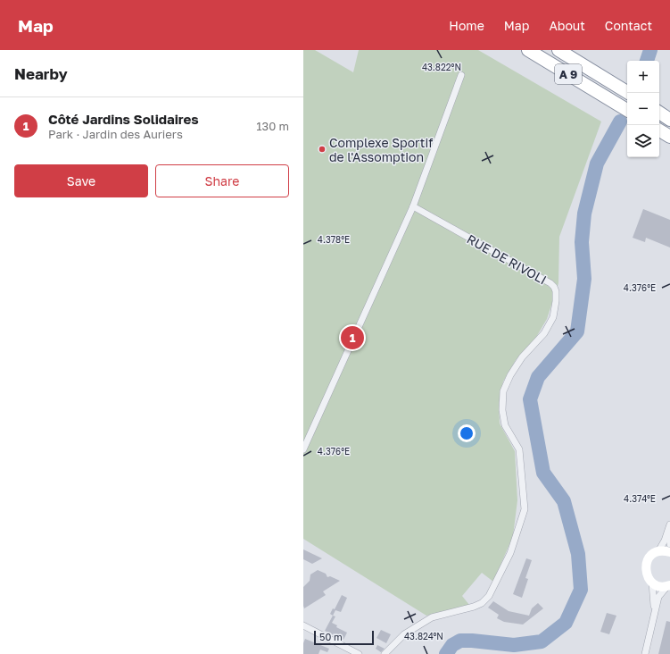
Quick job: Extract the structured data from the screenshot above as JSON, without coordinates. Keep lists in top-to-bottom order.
{
  "streets": {
    "highway": ["A 9"],
    "street": ["RUE DE RIVOLI"]
  },
  "places": ["Complexe Sportif de l'Assomption"],
  "scale_bar": "50 m",
  "page": {
    "header": "Map",
    "nav": [
      "Home",
      "Map",
      "About",
      "Contact"
    ],
    "heading": "Nearby",
    "map_buttons": ["+", "−"],
    "list": [
      {
        "mark": "1",
        "name": "Côté Jardins Solidaires",
        "note": "Park · Jardin des Auriers",
        "value": "130 m"
      }
    ],
    "buttons": ["Save", "Share"],
    "pins": "1",
    "scale": "50 m"
  },
  "coordinates": [
    "43.822°N",
    "4.378°E",
    "4.376°E",
    "4.374°E",
    "43.824°N"
  ]
}
